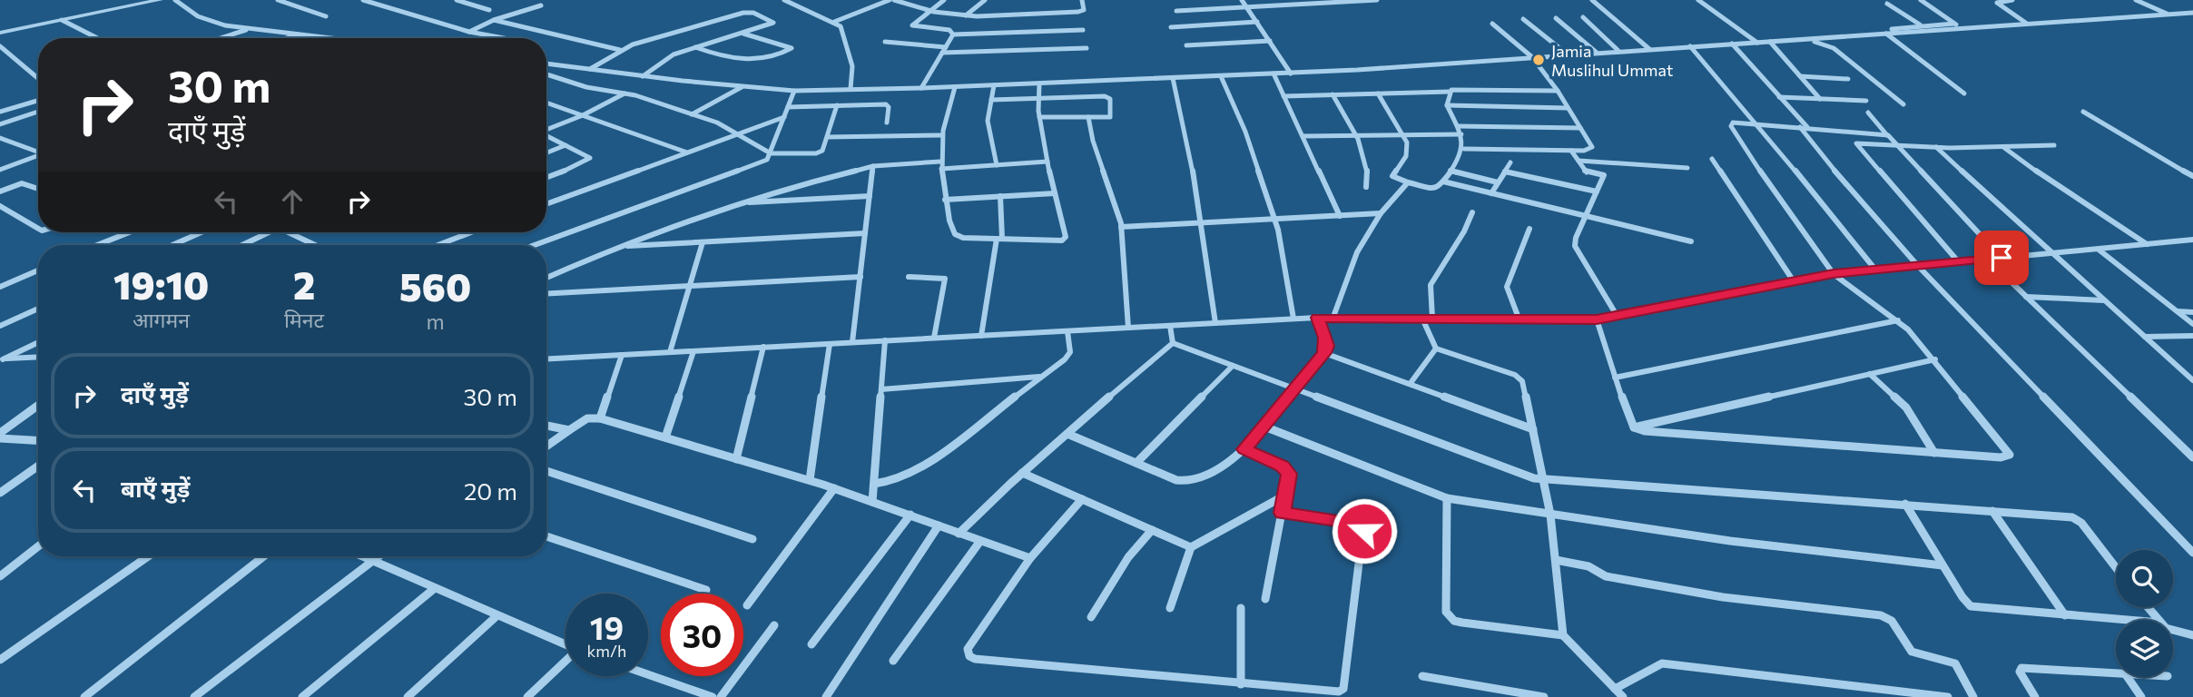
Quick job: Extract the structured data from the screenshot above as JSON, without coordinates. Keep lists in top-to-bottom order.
{
  "places": ["Jamia Muslihul Ummat"],
  "page": {
    "turn": ["30 m", "दाएँ मुड़ें"],
    "eta": [
      "19:10",
      "आगमन",
      "2",
      "मिनट",
      "560",
      "m"
    ],
    "list": [
      {
        "name": "दाएँ मुड़ें",
        "value": "30 m"
      },
      {
        "name": "बाएँ मुड़ें",
        "value": "20 m"
      }
    ],
    "speed": "19 km/h",
    "limit": "30"
  }
}
